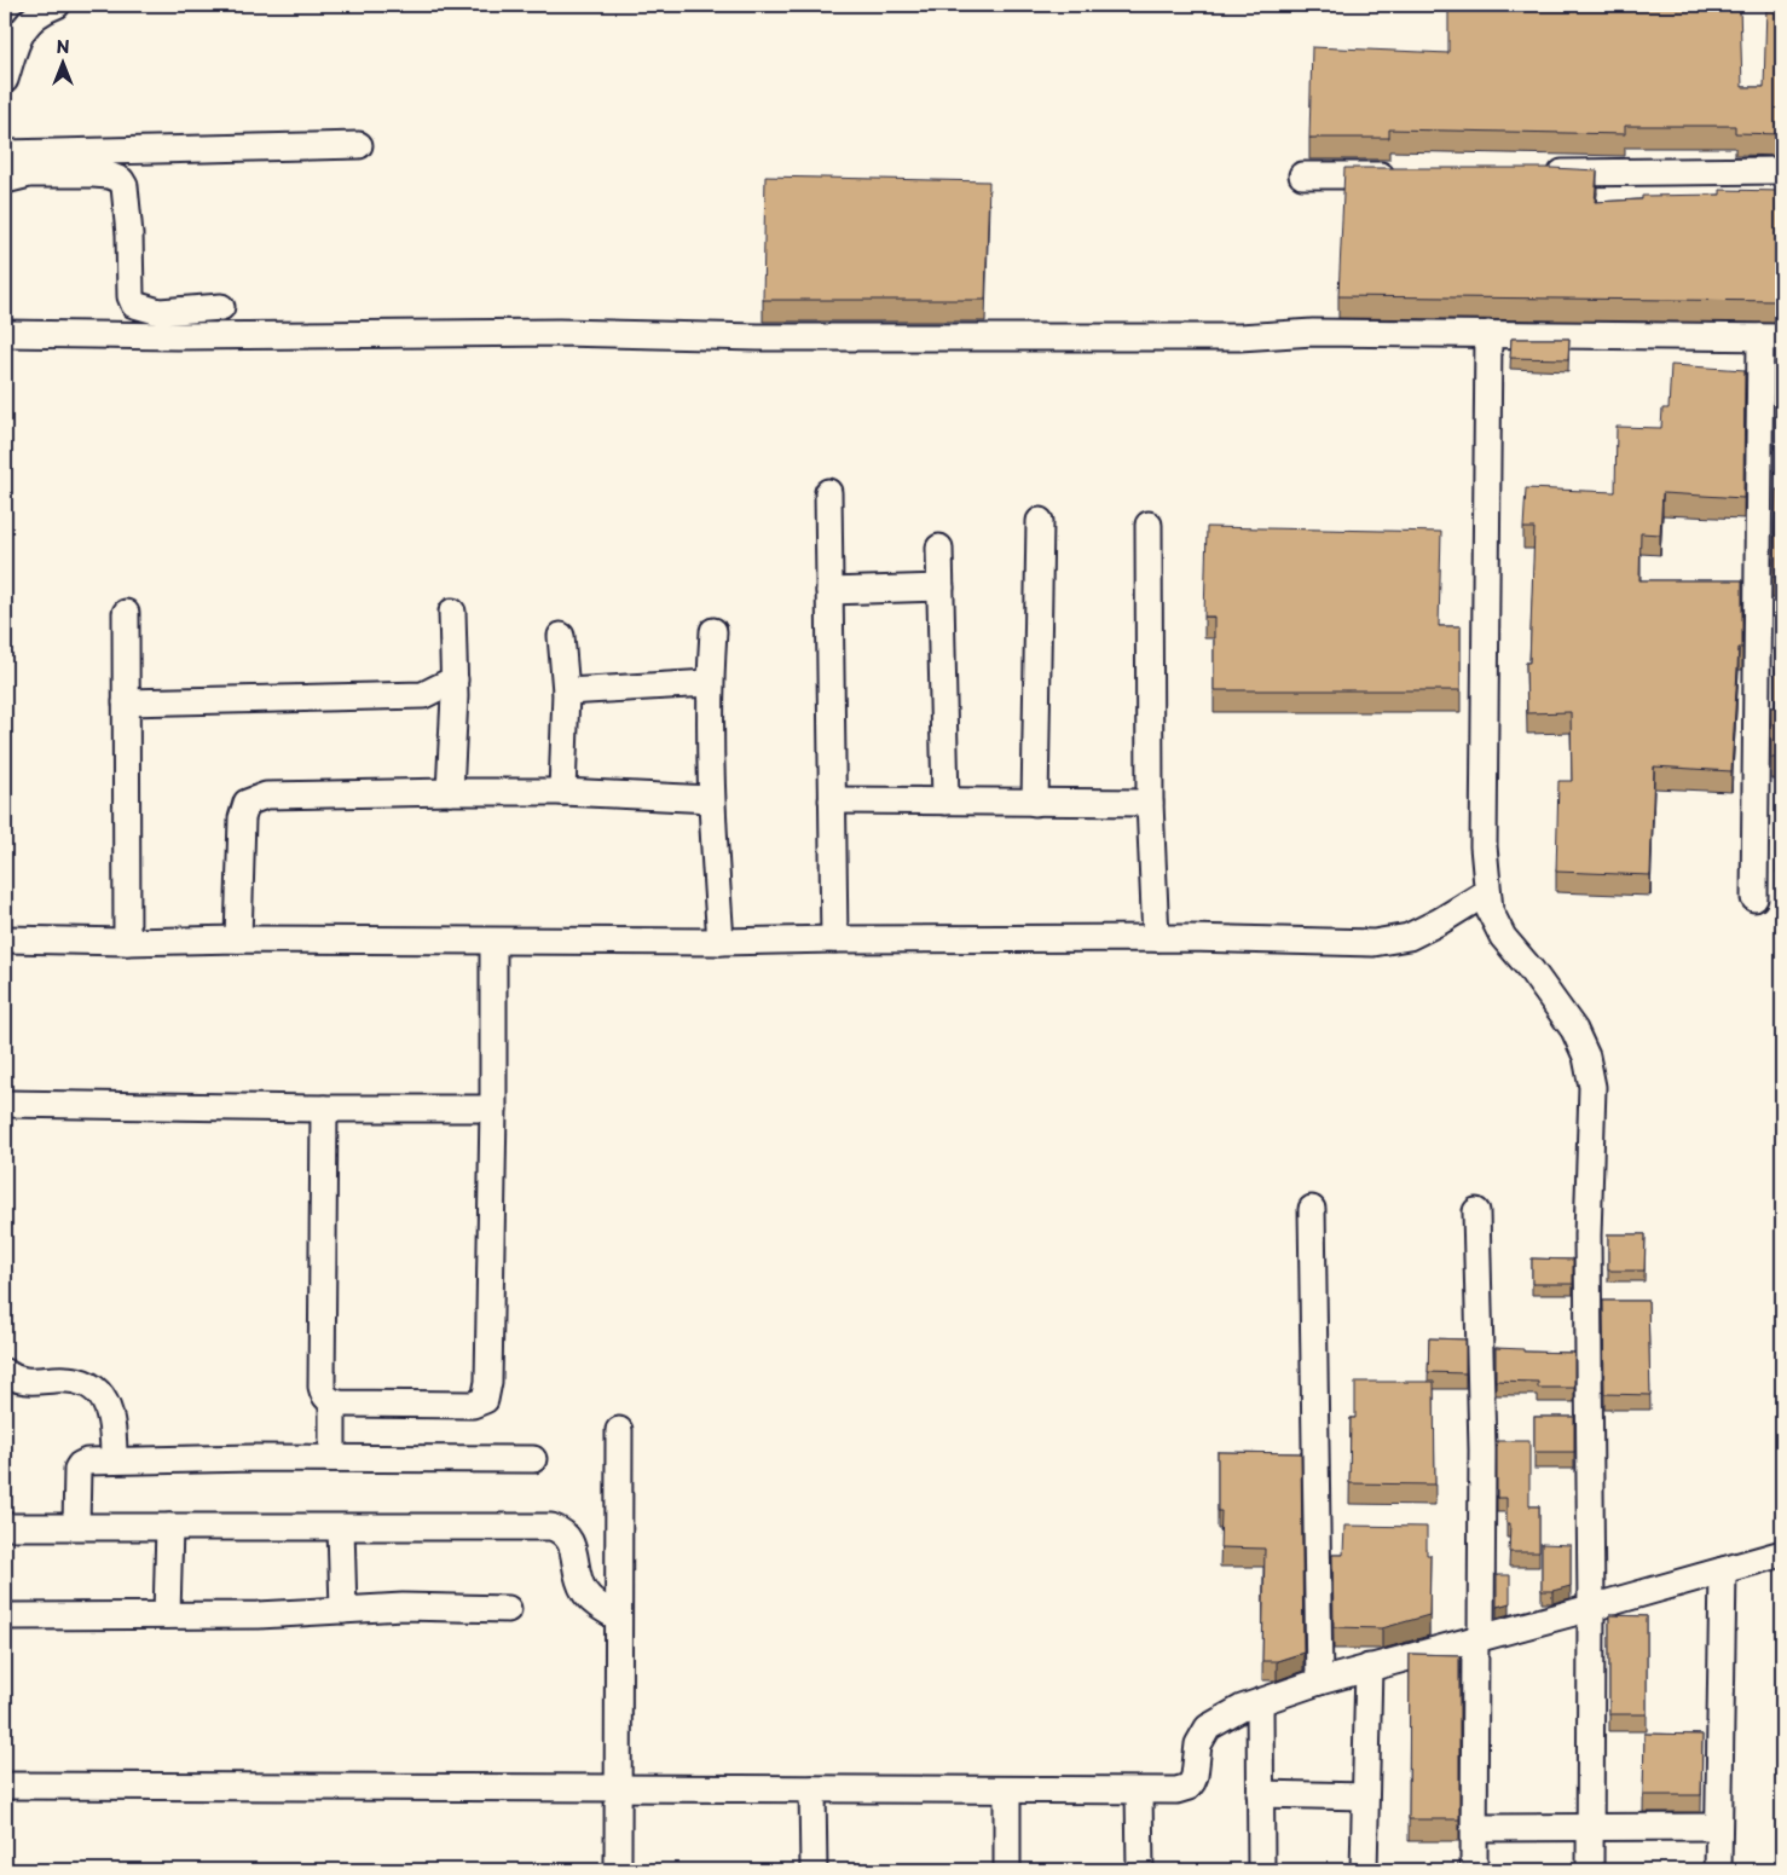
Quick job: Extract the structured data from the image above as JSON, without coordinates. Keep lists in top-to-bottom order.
{
  "north": "top"
}
